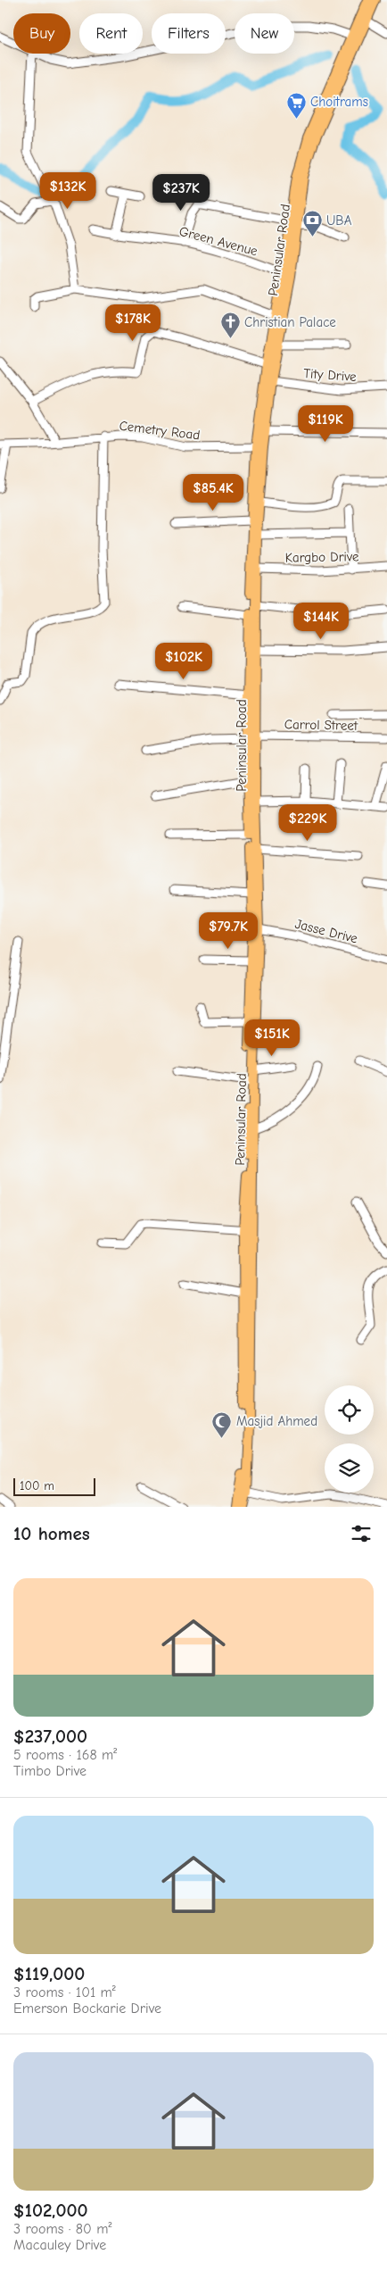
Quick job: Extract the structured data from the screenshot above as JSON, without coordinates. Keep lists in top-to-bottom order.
{
  "streets": {
    "main road": ["Peninsular Road"],
    "street": [
      "Green Avenue",
      "Tity Drive",
      "Cemetry Road",
      "Kargbo Drive",
      "Carrol Street",
      "Jasse Drive"
    ]
  },
  "crossings": [
    ["Green Avenue", "Peninsular Road"],
    ["Peninsular Road", "Tity Drive"],
    ["Peninsular Road", "Cemetry Road"],
    ["Peninsular Road", "Kargbo Drive"],
    ["Peninsular Road", "Carrol Street"],
    ["Peninsular Road", "Jasse Drive"]
  ],
  "places": {
    "supermarket": ["Choitrams"],
    "bank": ["UBA"],
    "church": ["Christian Palace"],
    "mosque": ["Masjid Ahmed"]
  },
  "scale_bar": "100 m",
  "page": {
    "chip": [
      "Buy",
      "Rent",
      "Filters",
      "New"
    ],
    "price": [
      "$132K",
      "$237K",
      "$178K",
      "$119K",
      "$85.4K",
      "$144K",
      "$102K",
      "$229K",
      "$79.7K",
      "$151K"
    ],
    "scale": "100 m",
    "heading": "10 homes",
    "list": [
      {
        "name": "$237,000",
        "note": "5 rooms · 168 m² · Timbo Drive"
      },
      {
        "name": "$119,000",
        "note": "3 rooms · 101 m² · Emerson Bockarie Drive"
      },
      {
        "name": "$102,000",
        "note": "3 rooms · 80 m² · Macauley Drive"
      }
    ]
  }
}
